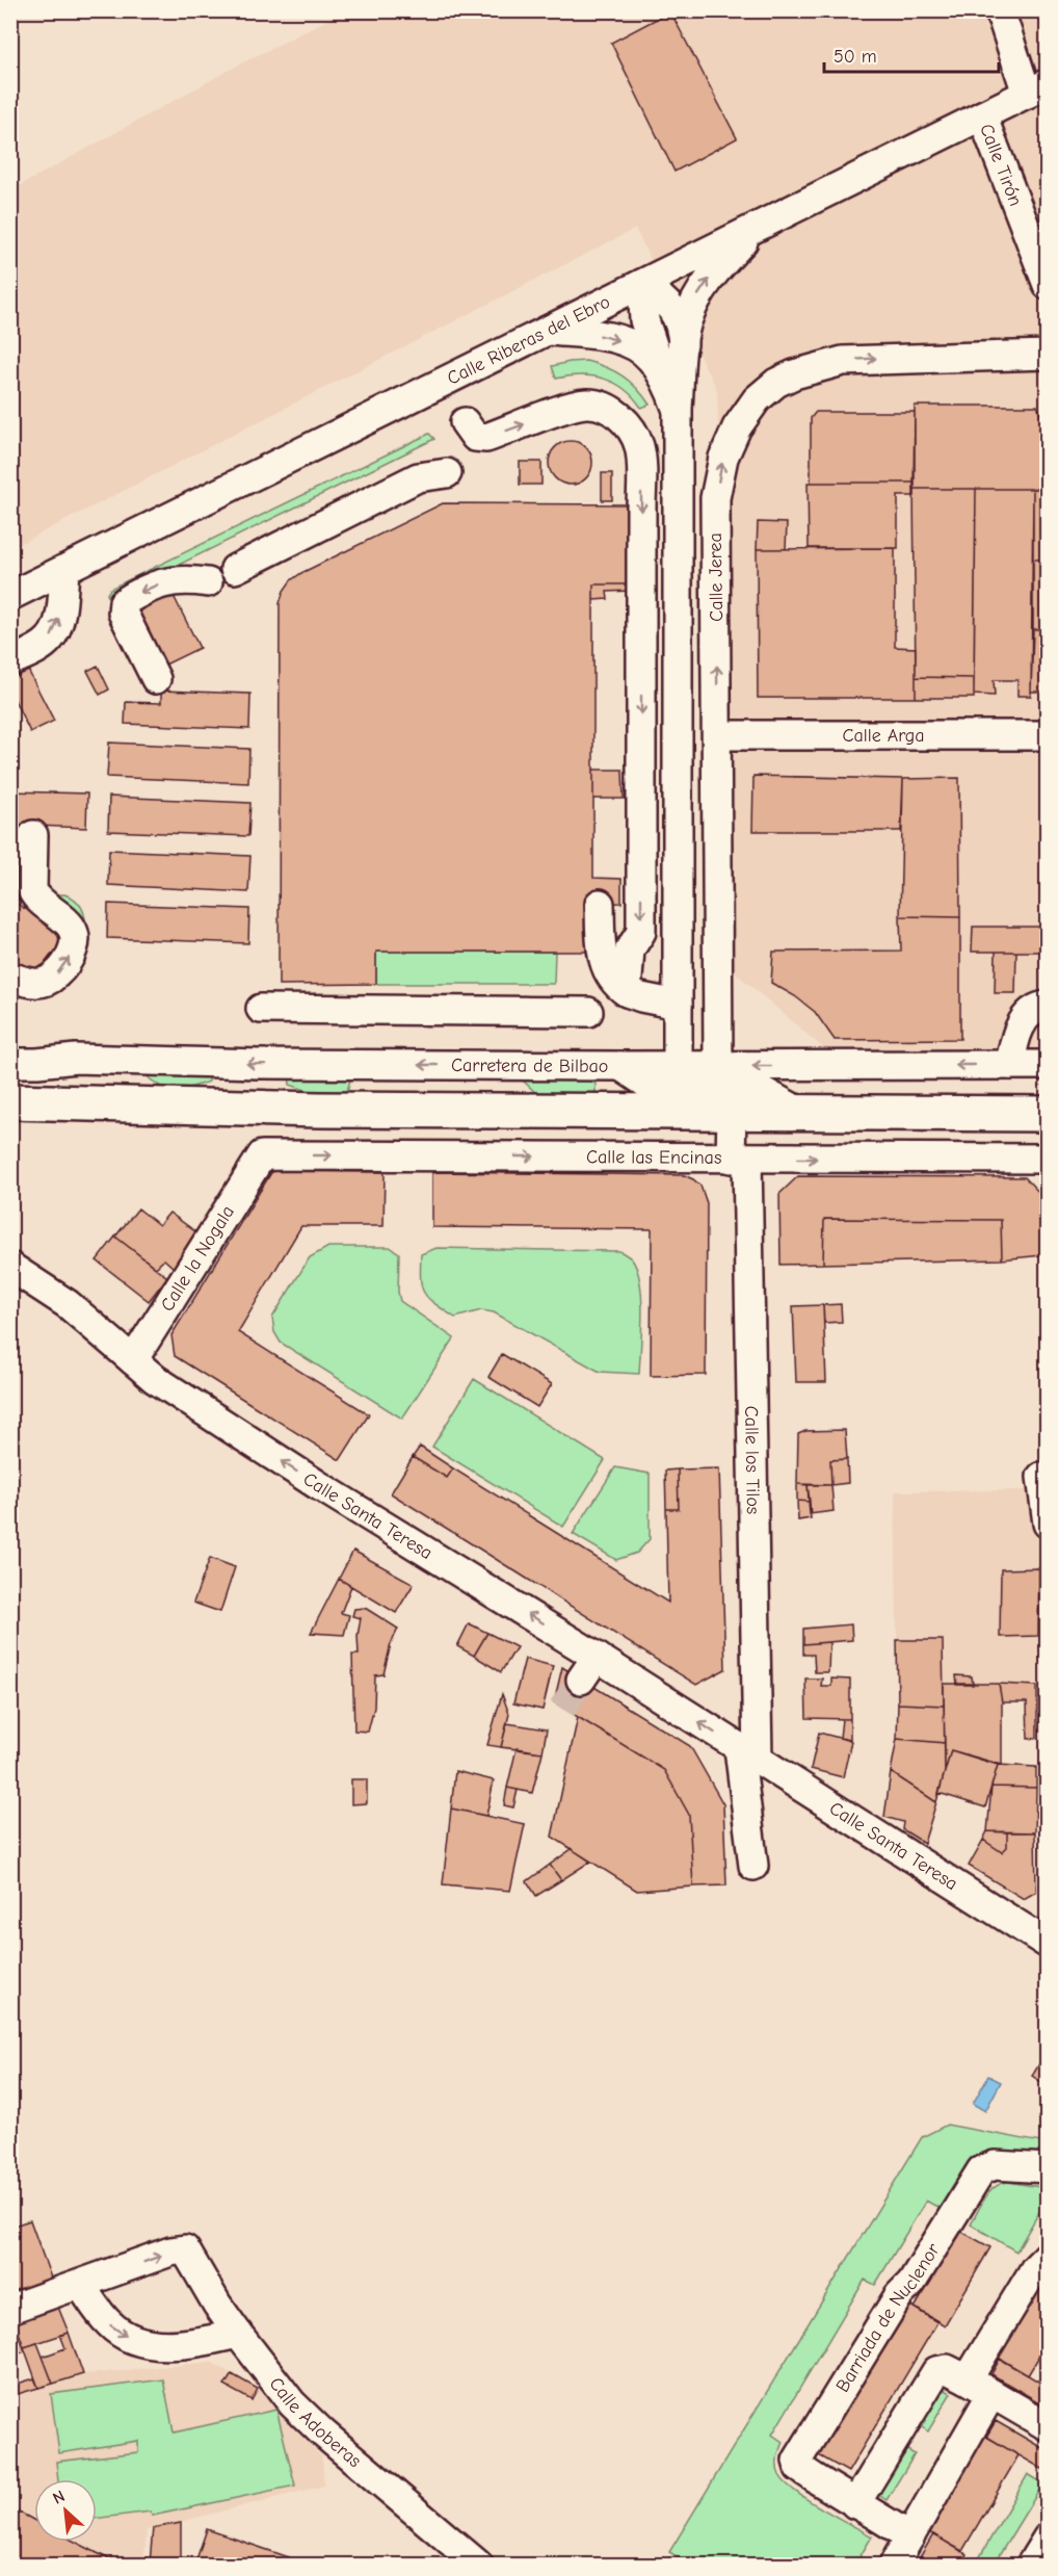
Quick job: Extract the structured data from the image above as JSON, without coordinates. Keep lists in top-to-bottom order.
{
  "streets": {
    "street": [
      "Calle Tirón",
      "Calle Riberas del Ebro",
      "Calle Jerea",
      "Calle Arga",
      "Carretera de Bilbao",
      "Calle las Encinas",
      "Calle la Nogala",
      "Calle los Tilos",
      "Calle Santa Teresa",
      "Barriada de Nuclenor",
      "Calle Adoberas"
    ]
  },
  "crossings": [
    ["Calle Tirón", "Calle Riberas del Ebro"],
    ["Calle Riberas del Ebro", "Calle Jerea"],
    ["Calle Jerea", "Calle Arga"],
    ["Calle las Encinas", "Calle la Nogala"],
    ["Calle las Encinas", "Calle los Tilos"],
    ["Calle la Nogala", "Calle Santa Teresa"],
    ["Calle los Tilos", "Calle Santa Teresa"]
  ],
  "one_way": ["Calle Santa Teresa"],
  "scale_bar": "50 m",
  "north": "top left"
}
